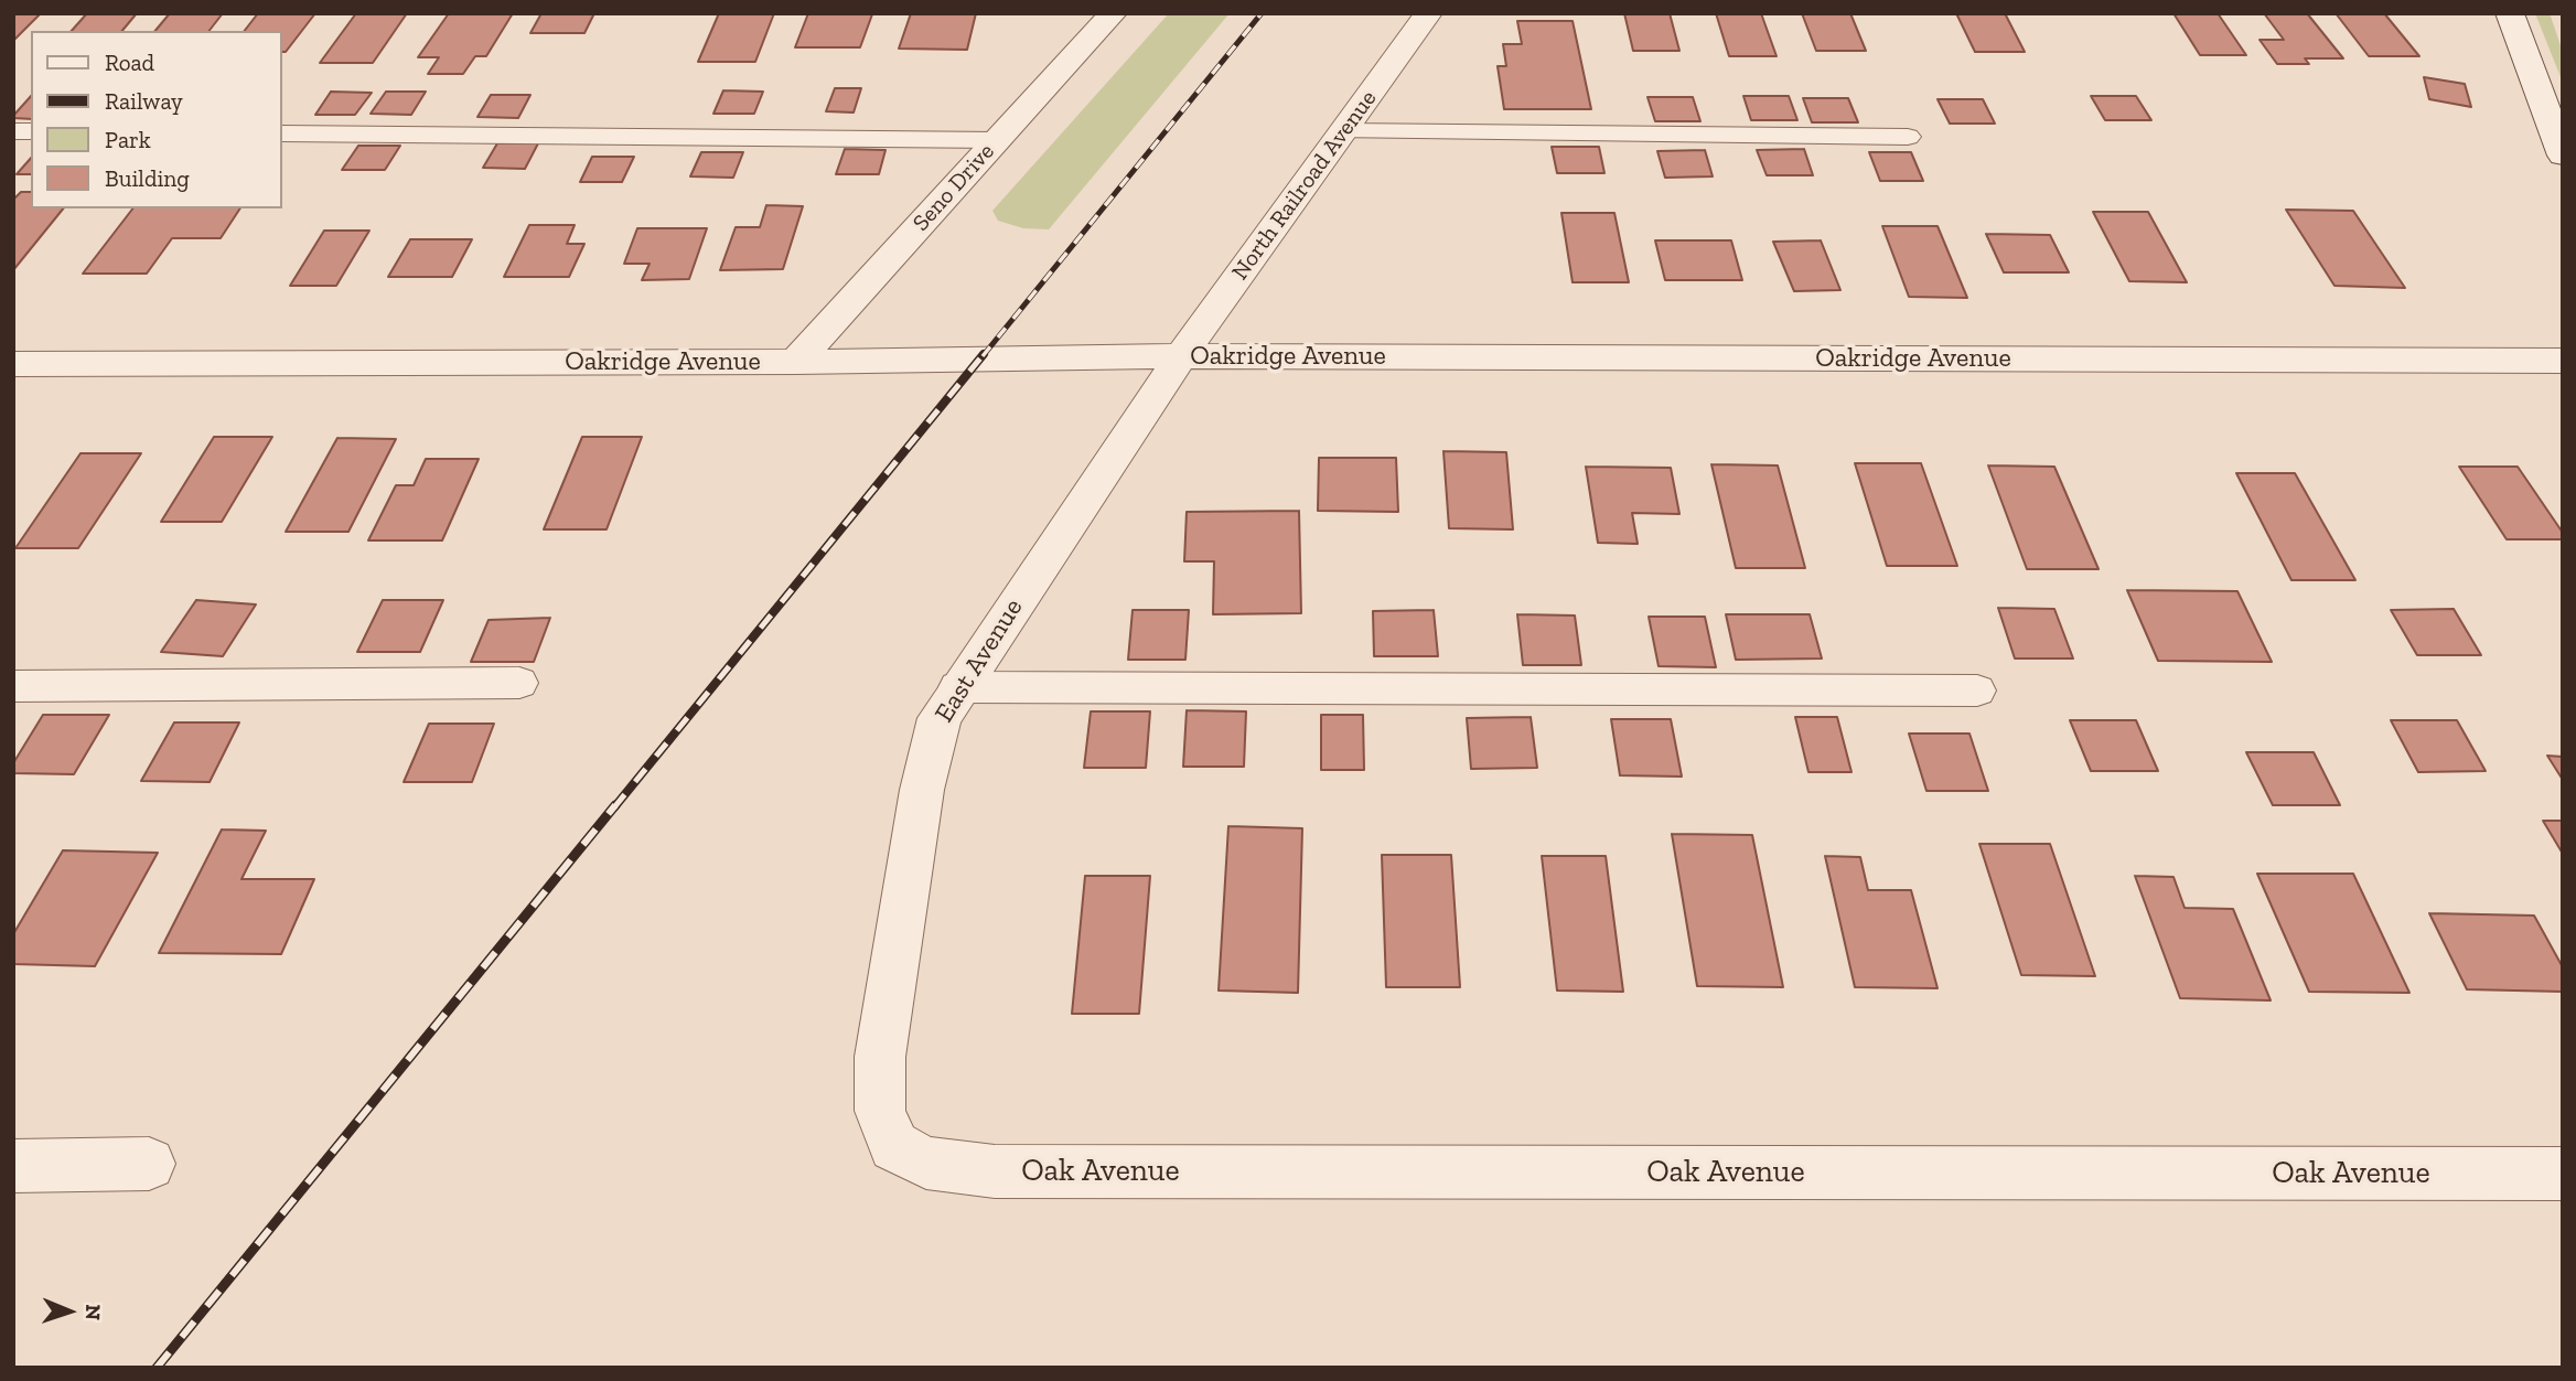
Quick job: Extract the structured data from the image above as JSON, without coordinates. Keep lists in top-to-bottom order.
{
  "streets": {
    "street": [
      "North Railroad Avenue",
      "Seno Drive",
      "Oakridge Avenue",
      "East Avenue",
      "Oak Avenue"
    ]
  },
  "crossings": [
    ["North Railroad Avenue", "Oakridge Avenue"],
    ["North Railroad Avenue", "East Avenue"],
    ["Seno Drive", "Oakridge Avenue"],
    ["Oakridge Avenue", "East Avenue"],
    ["East Avenue", "Oak Avenue"]
  ],
  "legend": [
    "Road",
    "Railway",
    "Park",
    "Building"
  ],
  "north": "right"
}
